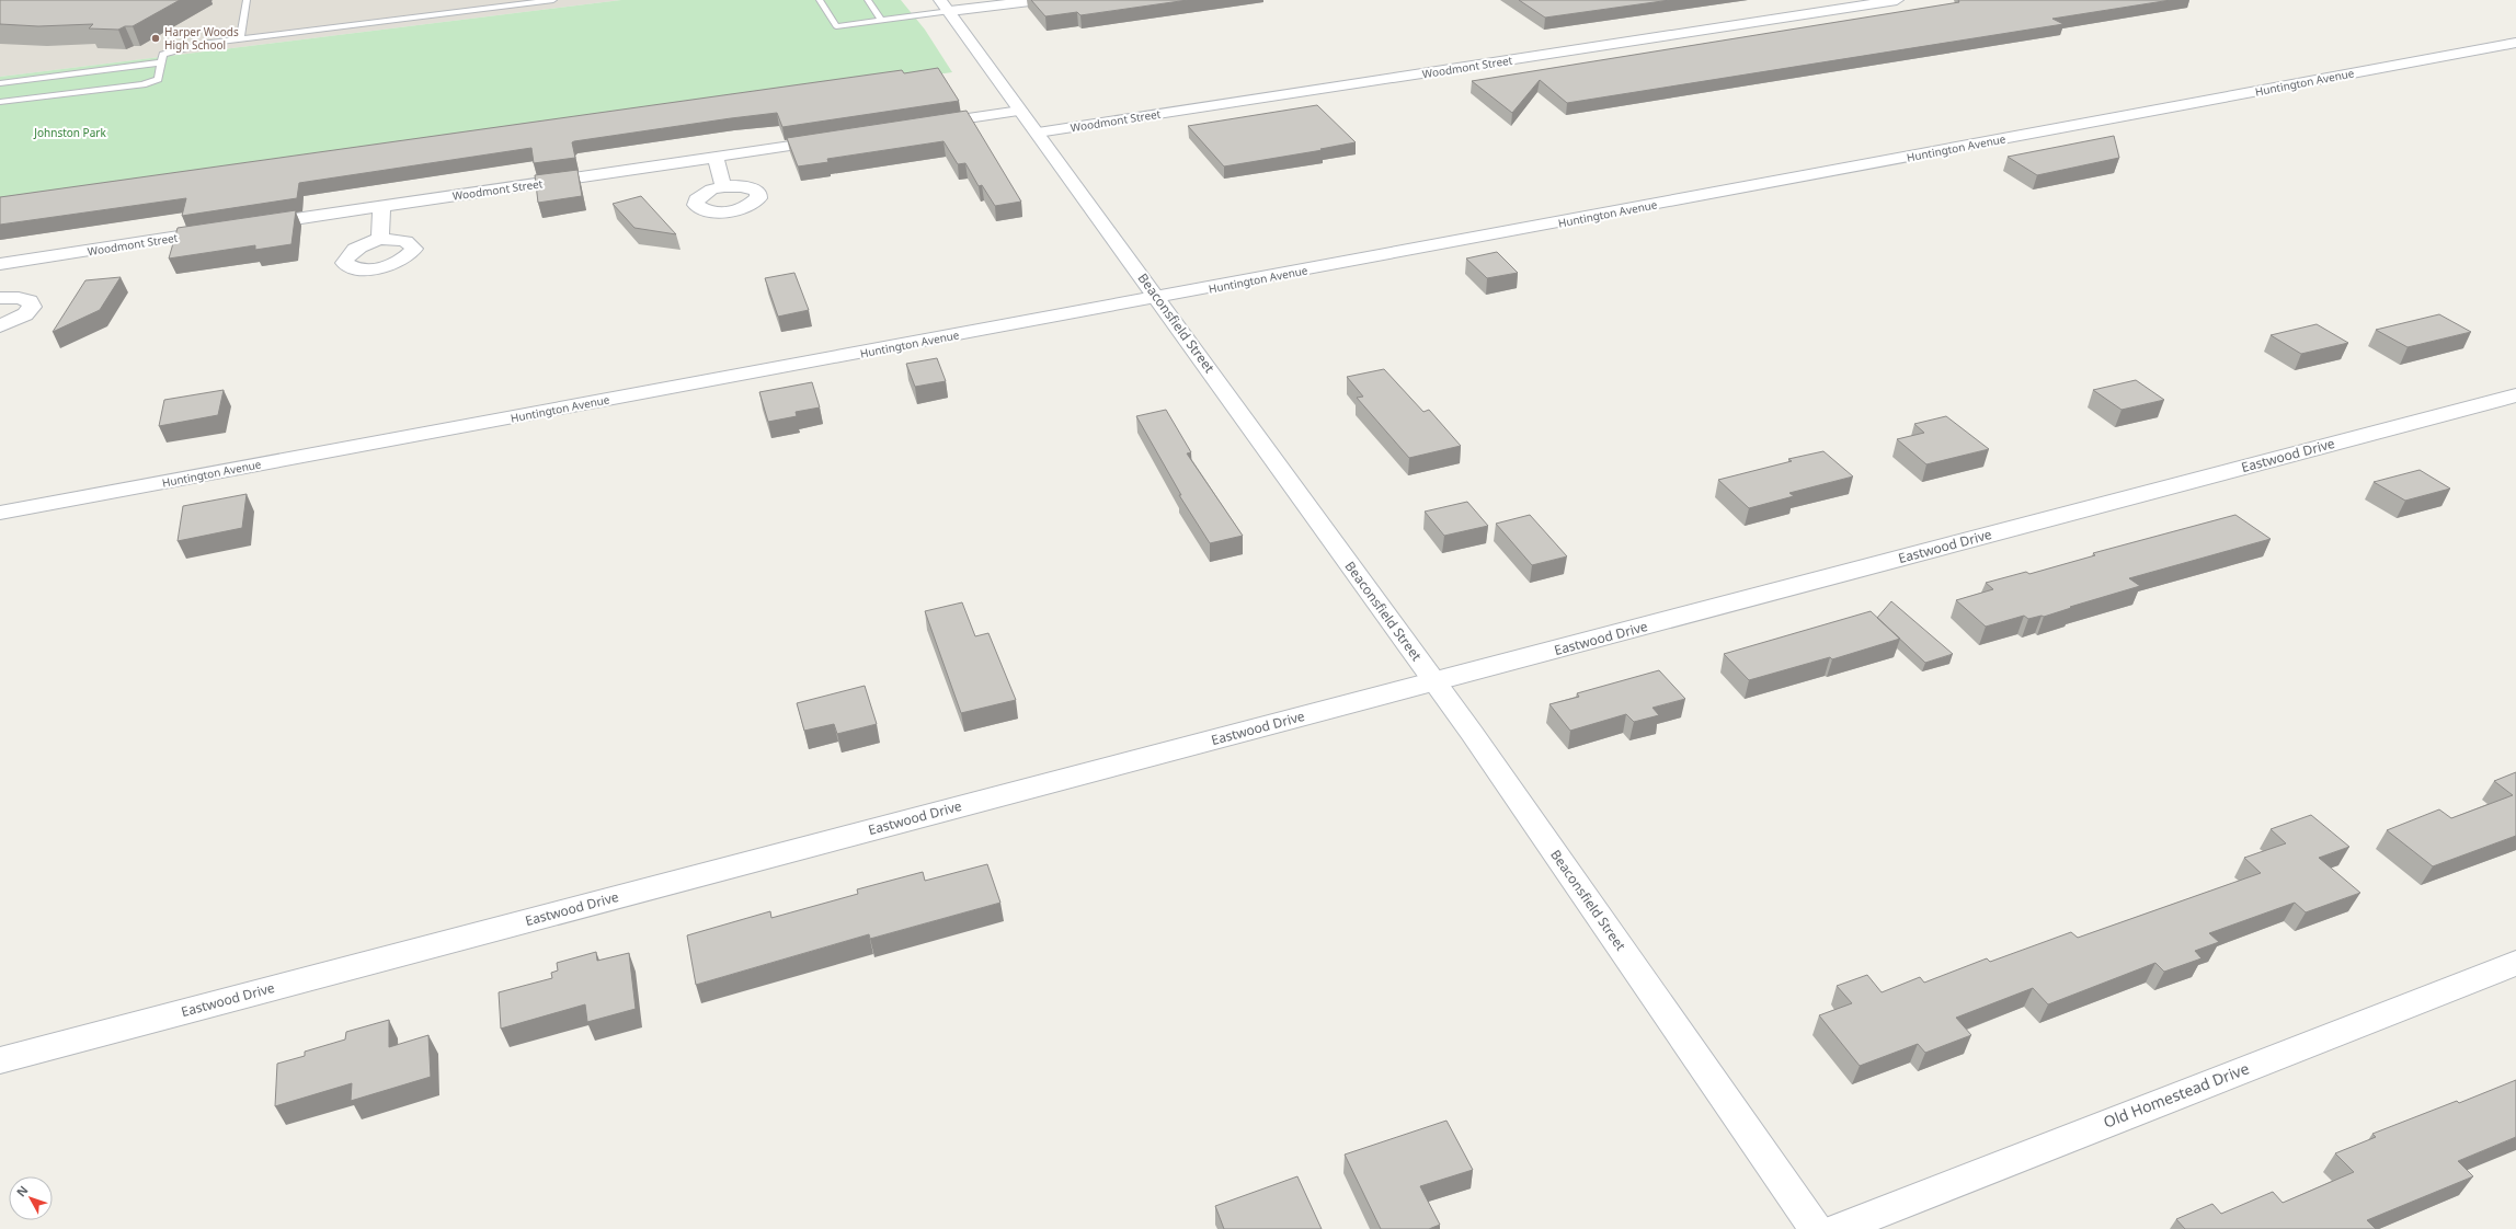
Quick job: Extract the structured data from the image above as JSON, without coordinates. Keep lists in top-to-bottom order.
{
  "streets": {
    "street": [
      "Woodmont Street",
      "Huntington Avenue",
      "Beaconsfield Street",
      "Eastwood Drive",
      "Old Homestead Drive"
    ]
  },
  "crossings": [
    ["Woodmont Street", "Beaconsfield Street"],
    ["Huntington Avenue", "Beaconsfield Street"],
    ["Beaconsfield Street", "Eastwood Drive"]
  ],
  "parks": ["Johnston Park"],
  "places": ["Harper Woods High School"],
  "north": "top left"
}
